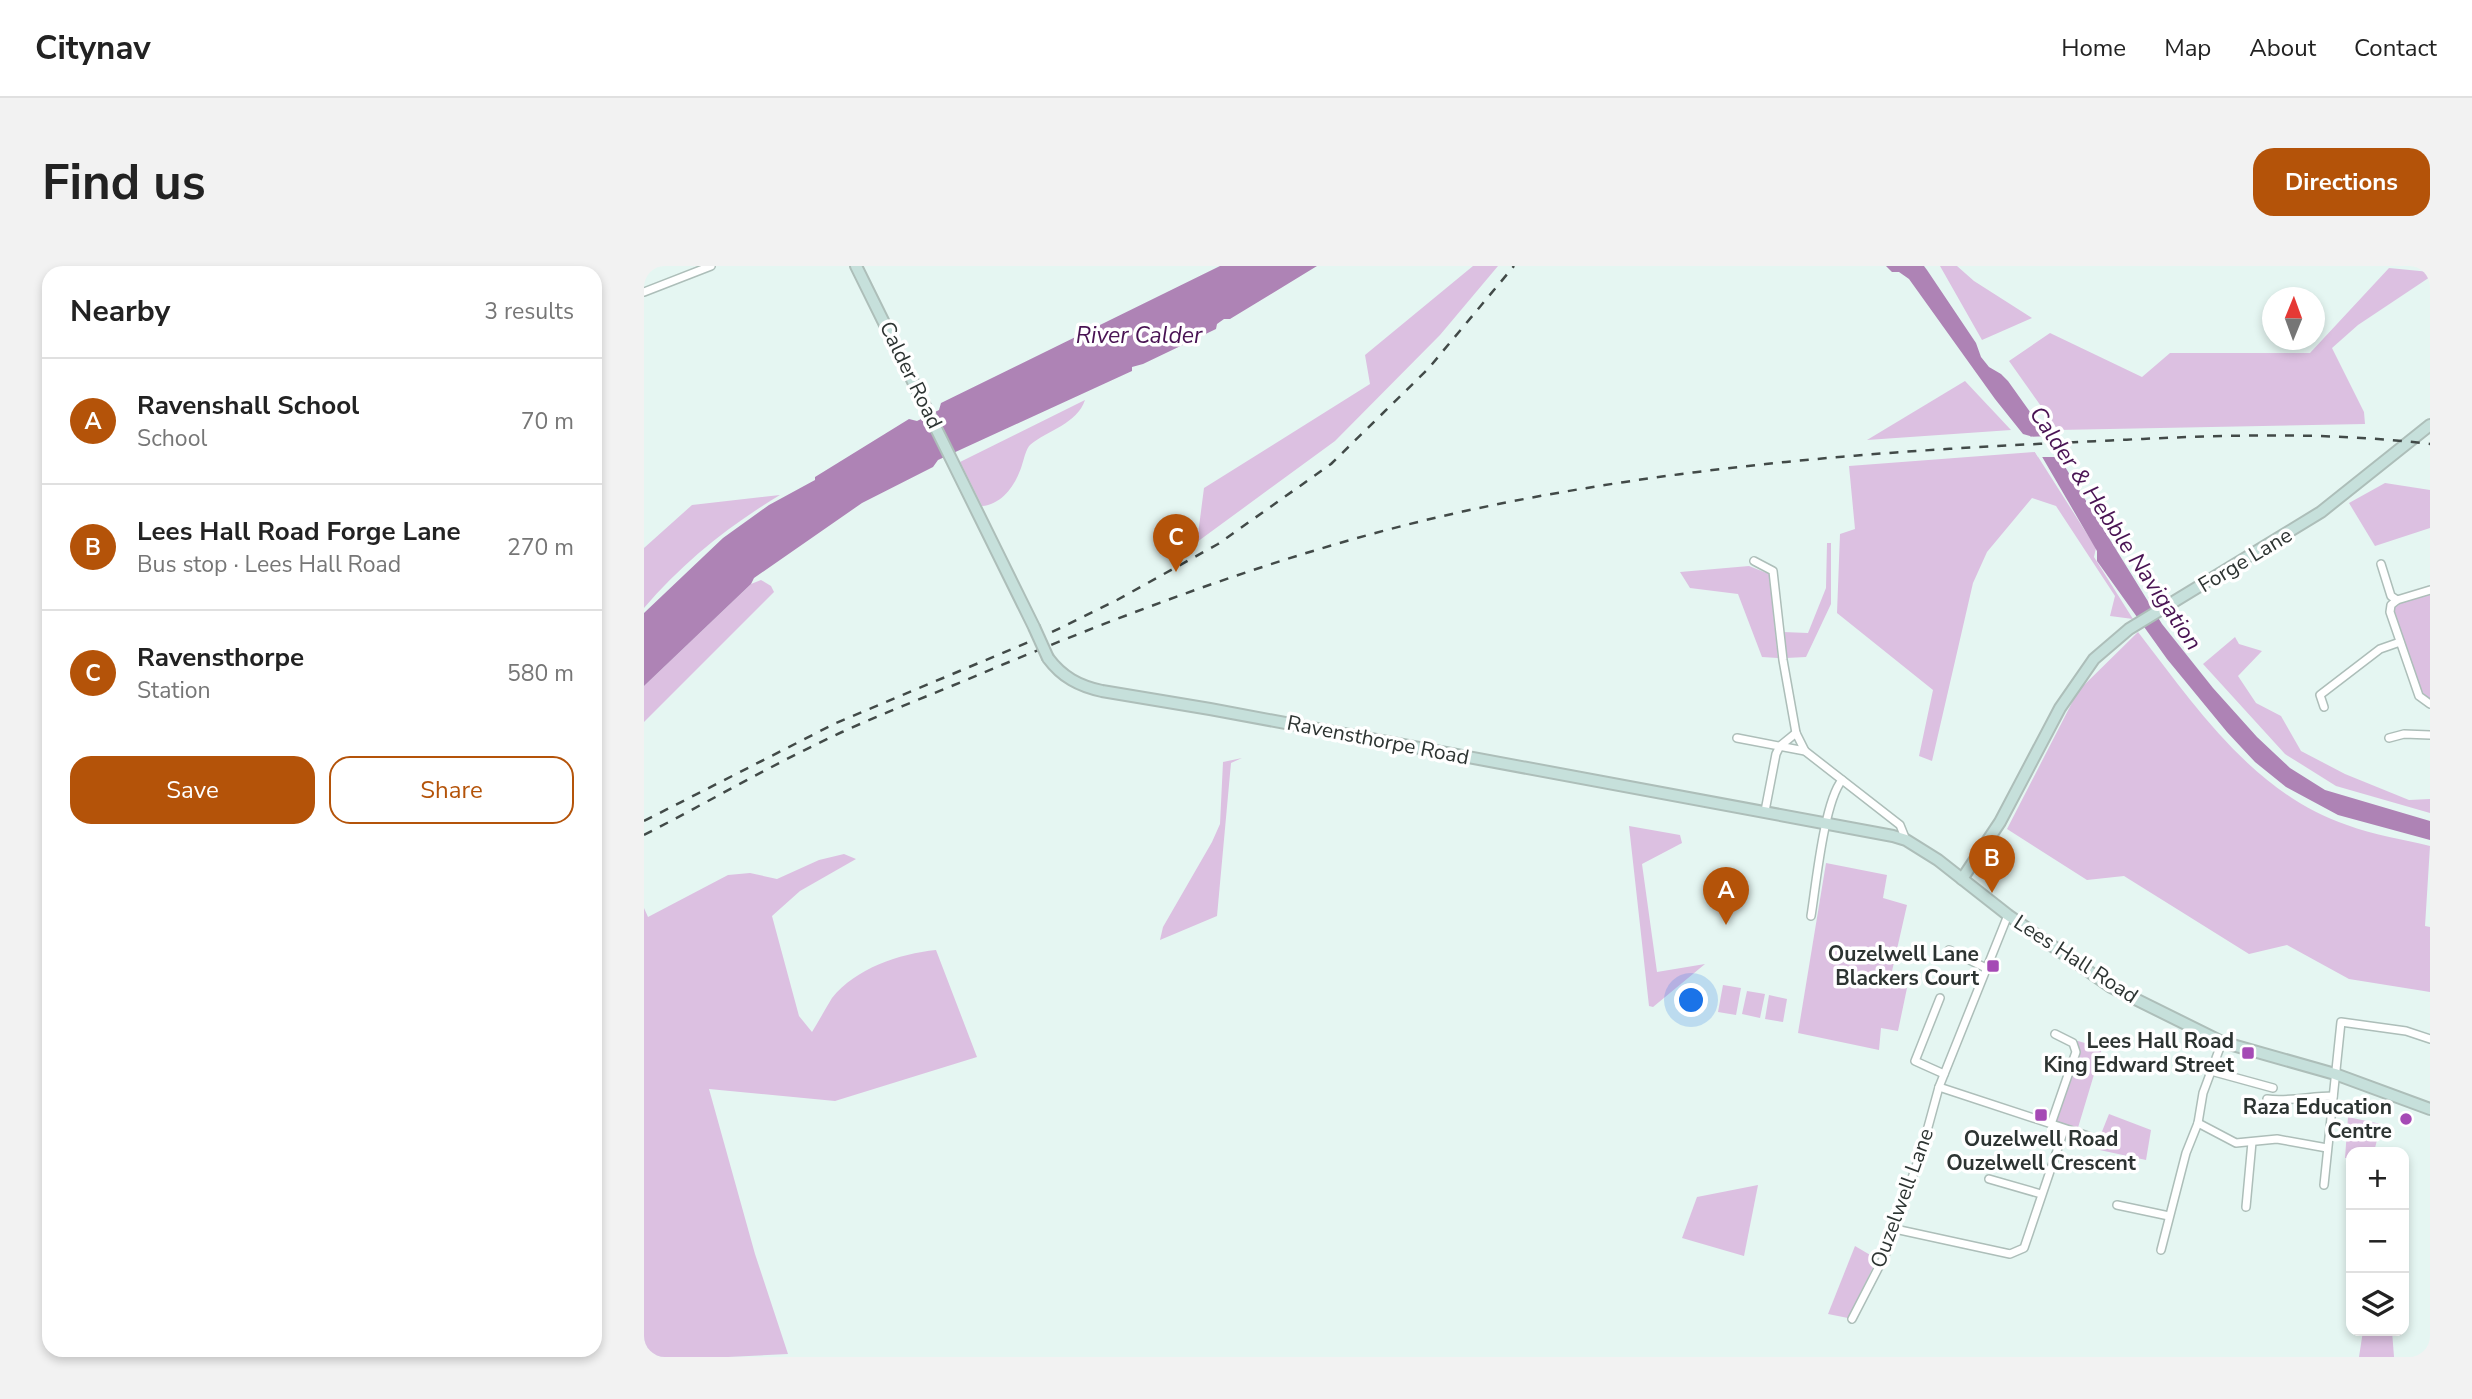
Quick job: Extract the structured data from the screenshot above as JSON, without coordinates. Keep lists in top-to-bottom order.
{
  "streets": {
    "street": [
      "Calder Road",
      "Forge Lane",
      "Ravensthorpe Road",
      "Lees Hall Road",
      "Ouzelwell Lane"
    ]
  },
  "crossings": [
    ["Calder Road", "Ravensthorpe Road"],
    ["Forge Lane", "Lees Hall Road"],
    ["Ravensthorpe Road", "Lees Hall Road"],
    ["Lees Hall Road", "Ouzelwell Lane"]
  ],
  "water": ["River Calder", "Calder & Hebble Navigation"],
  "places": {
    "transit": ["Ouzelwell Lane Blackers Court", "Lees Hall Road King Edward Street", "Ouzelwell Road Ouzelwell Crescent"],
    "other": ["Raza Education Centre"]
  },
  "north": "top",
  "page": {
    "header": "Citynav",
    "nav": [
      "Home",
      "Map",
      "About",
      "Contact"
    ],
    "buttons": [
      "Directions",
      ["Save", "Share"]
    ],
    "title": "Find us",
    "heading": ["Nearby", "3 results"],
    "list": [
      {
        "mark": "A",
        "name": "Ravenshall School",
        "note": "School",
        "value": "70 m"
      },
      {
        "mark": "B",
        "name": "Lees Hall Road Forge Lane",
        "note": "Bus stop · Lees Hall Road",
        "value": "270 m"
      },
      {
        "mark": "C",
        "name": "Ravensthorpe",
        "note": "Station",
        "value": "580 m"
      }
    ],
    "pins": ["C", "B", "A"],
    "map_buttons": ["+", "−"]
  }
}
